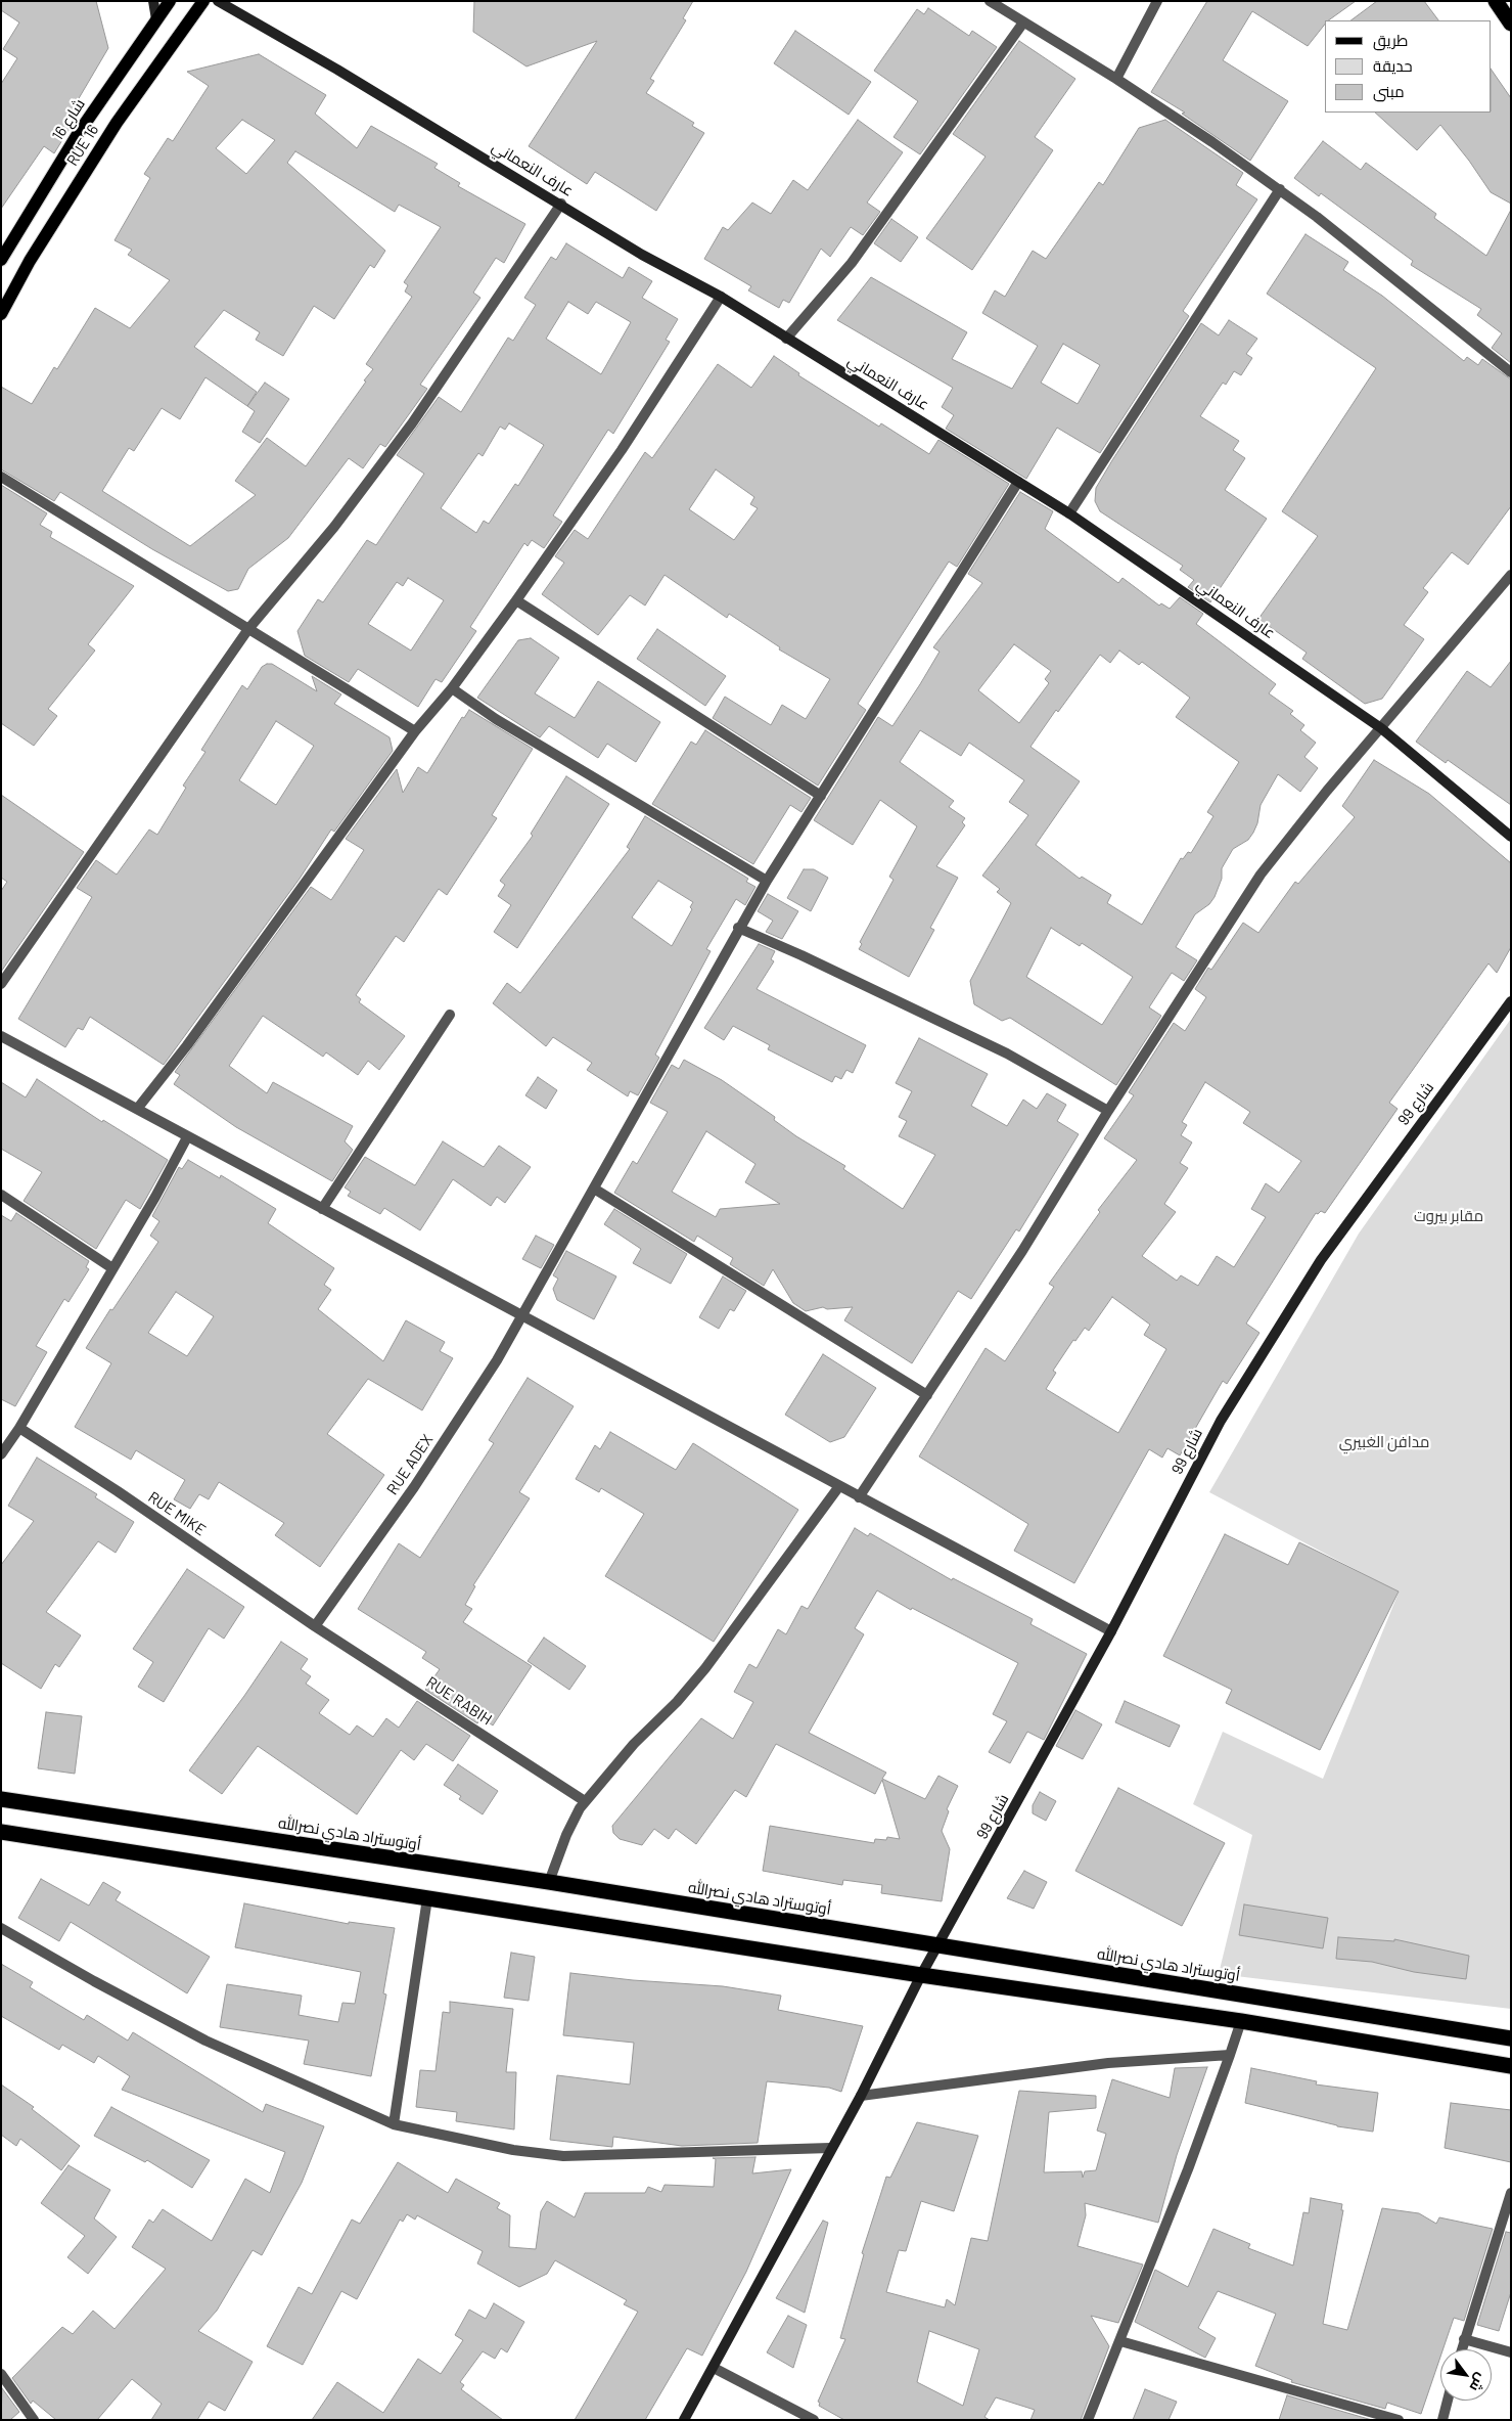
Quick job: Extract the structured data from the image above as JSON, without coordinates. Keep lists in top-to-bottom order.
{
  "streets": {
    "highway": ["أوتوستراد هادي نصرالله"],
    "main road": ["شارع 16", "RUE 16"],
    "street": [
      "عارف النعماني",
      "شارع 99",
      "RUE ADEX",
      "RUE MIKE",
      "RUE RABIH"
    ]
  },
  "crossings": [
    ["عارف النعماني", "RUE ADEX"],
    ["شارع 99", "أوتوستراد هادي نصرالله"],
    ["RUE ADEX", "RUE MIKE"],
    ["RUE ADEX", "RUE RABIH"],
    ["RUE MIKE", "RUE RABIH"]
  ],
  "parks": ["مقابر بيروت", "مدافن الغبيري"],
  "legend": ["طريق", "حديقة", "مبنى"],
  "north": "bottom right"
}
